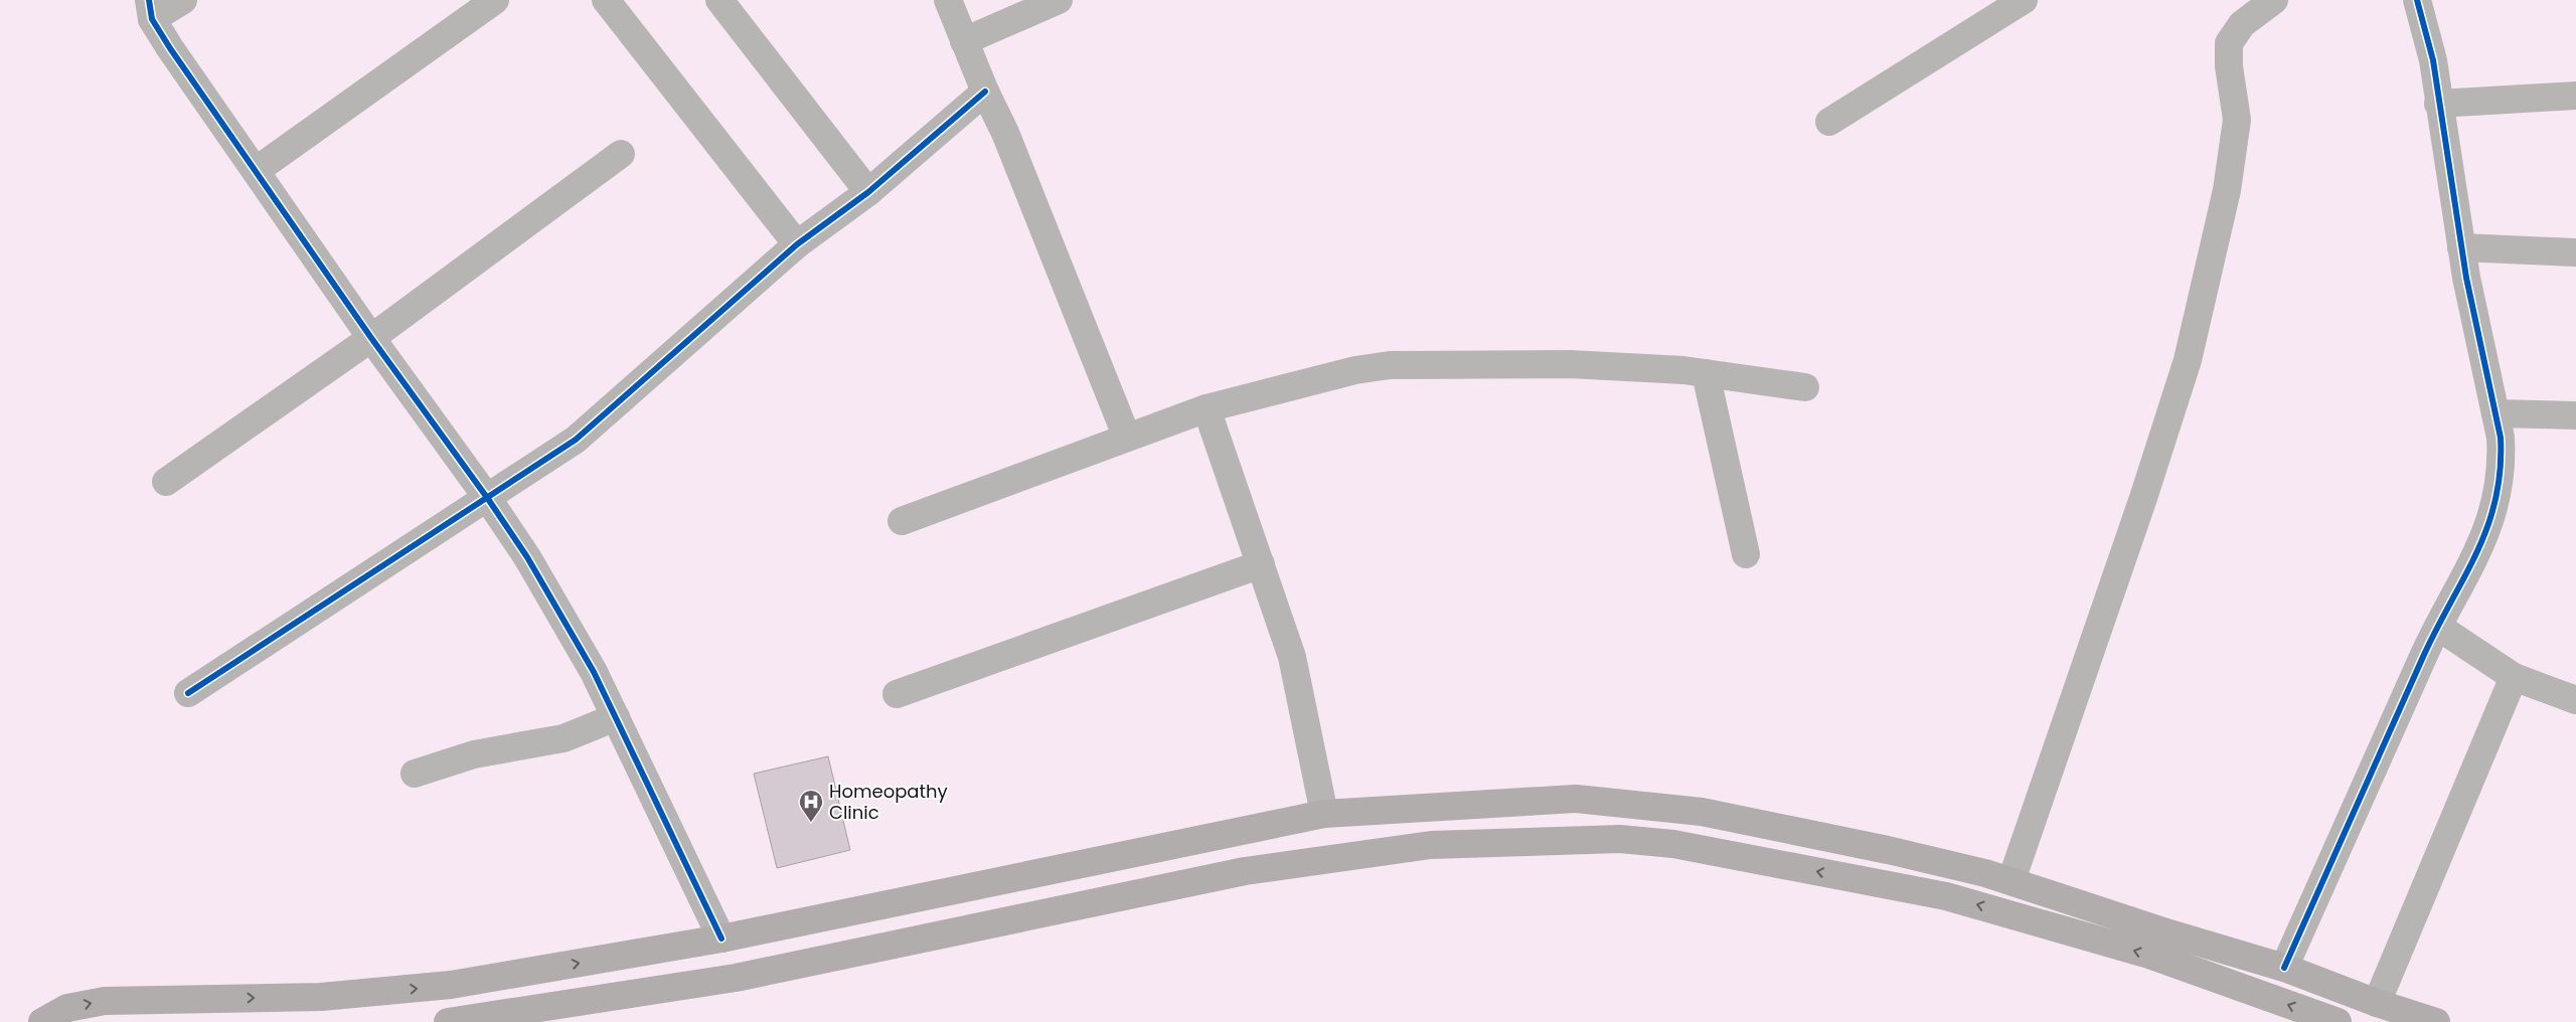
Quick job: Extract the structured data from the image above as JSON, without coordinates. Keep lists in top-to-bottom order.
{
  "places": {
    "hospital": ["Homeopathy Clinic"]
  }
}
